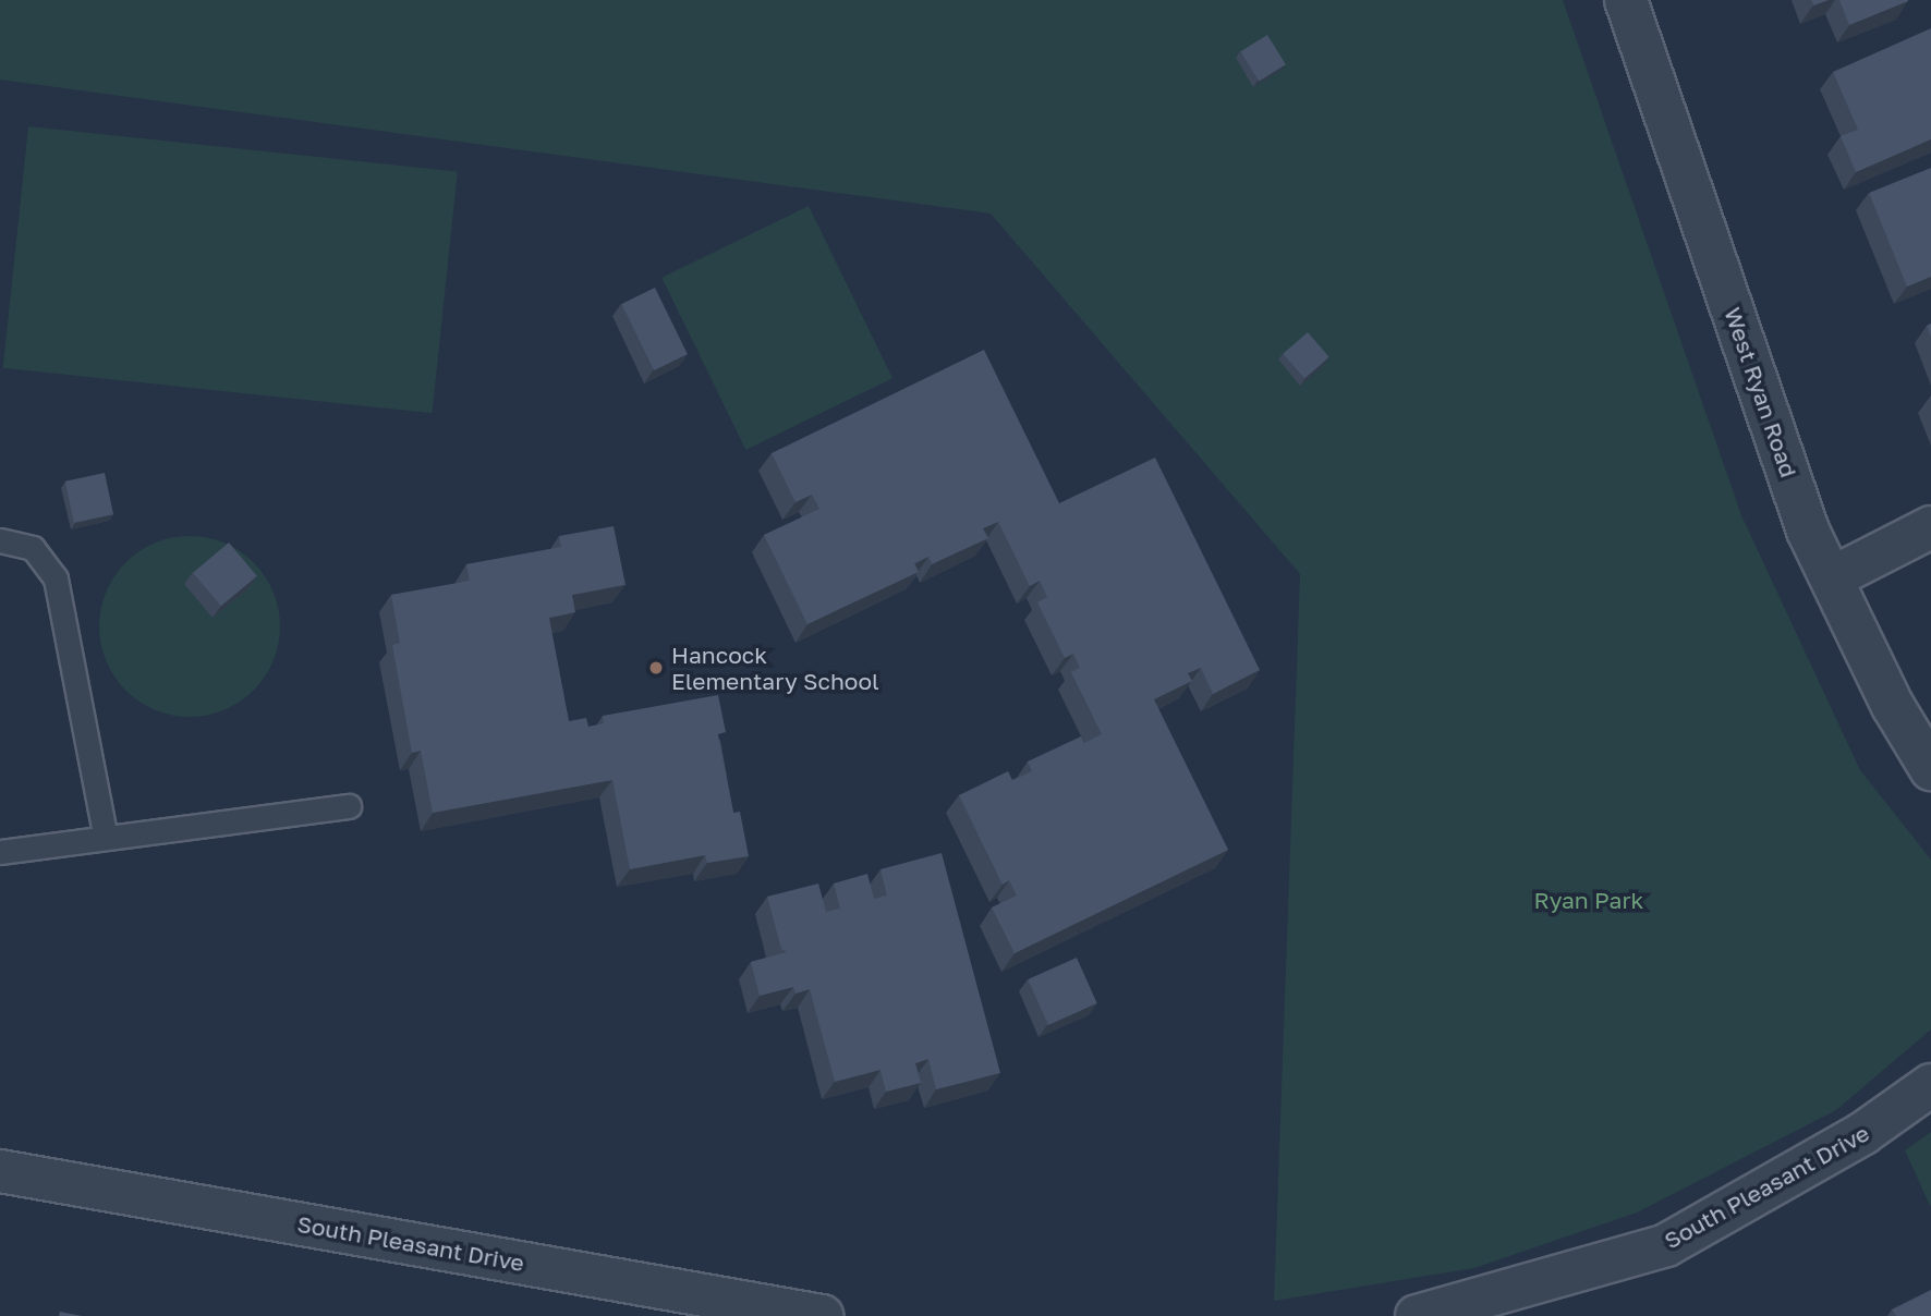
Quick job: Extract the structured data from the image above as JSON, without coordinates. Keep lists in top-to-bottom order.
{
  "streets": {
    "street": ["West Ryan Road", "South Pleasant Drive"]
  },
  "parks": ["Ryan Park"],
  "places": ["Hancock Elementary School"]
}
